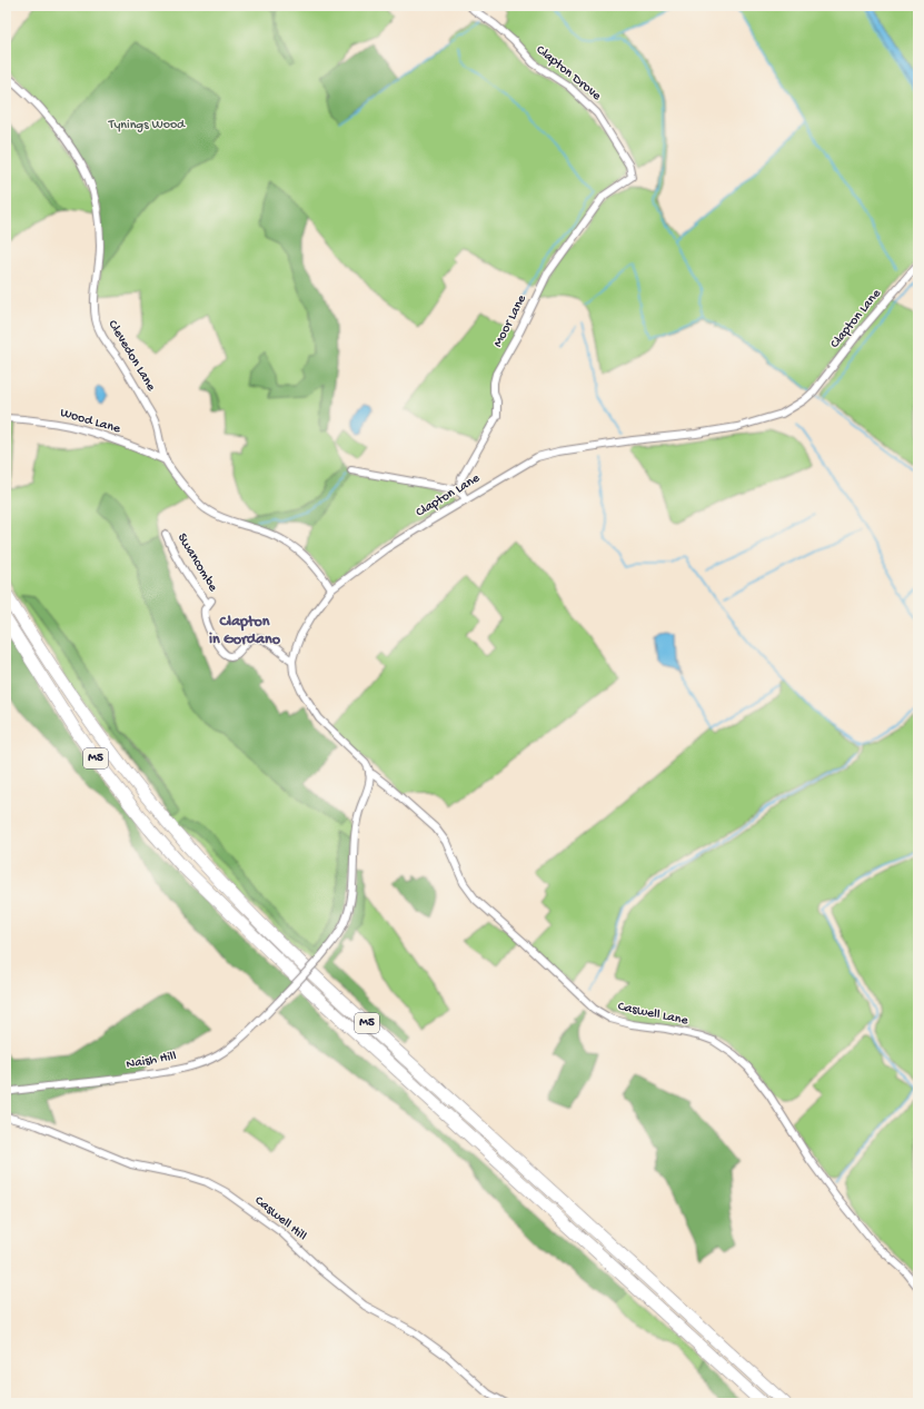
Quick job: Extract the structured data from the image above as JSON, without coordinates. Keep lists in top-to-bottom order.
{
  "streets": {
    "highway": ["M5"],
    "street": [
      "Clapton Drove",
      "Clapton Lane",
      "Moor Lane",
      "Clevedon Lane",
      "Wood Lane",
      "Swancombe",
      "Caswell Lane",
      "Naish Hill",
      "Caswell Hill"
    ]
  },
  "crossings": [
    ["Clapton Drove", "Moor Lane"],
    ["Clapton Lane", "Moor Lane"],
    ["Clapton Lane", "Clevedon Lane"],
    ["Clapton Lane", "Swancombe"],
    ["Clevedon Lane", "Wood Lane"],
    ["Caswell Lane", "Naish Hill"]
  ],
  "districts": ["Clapton in Gordano"],
  "parks": ["Tynings Wood"]
}
